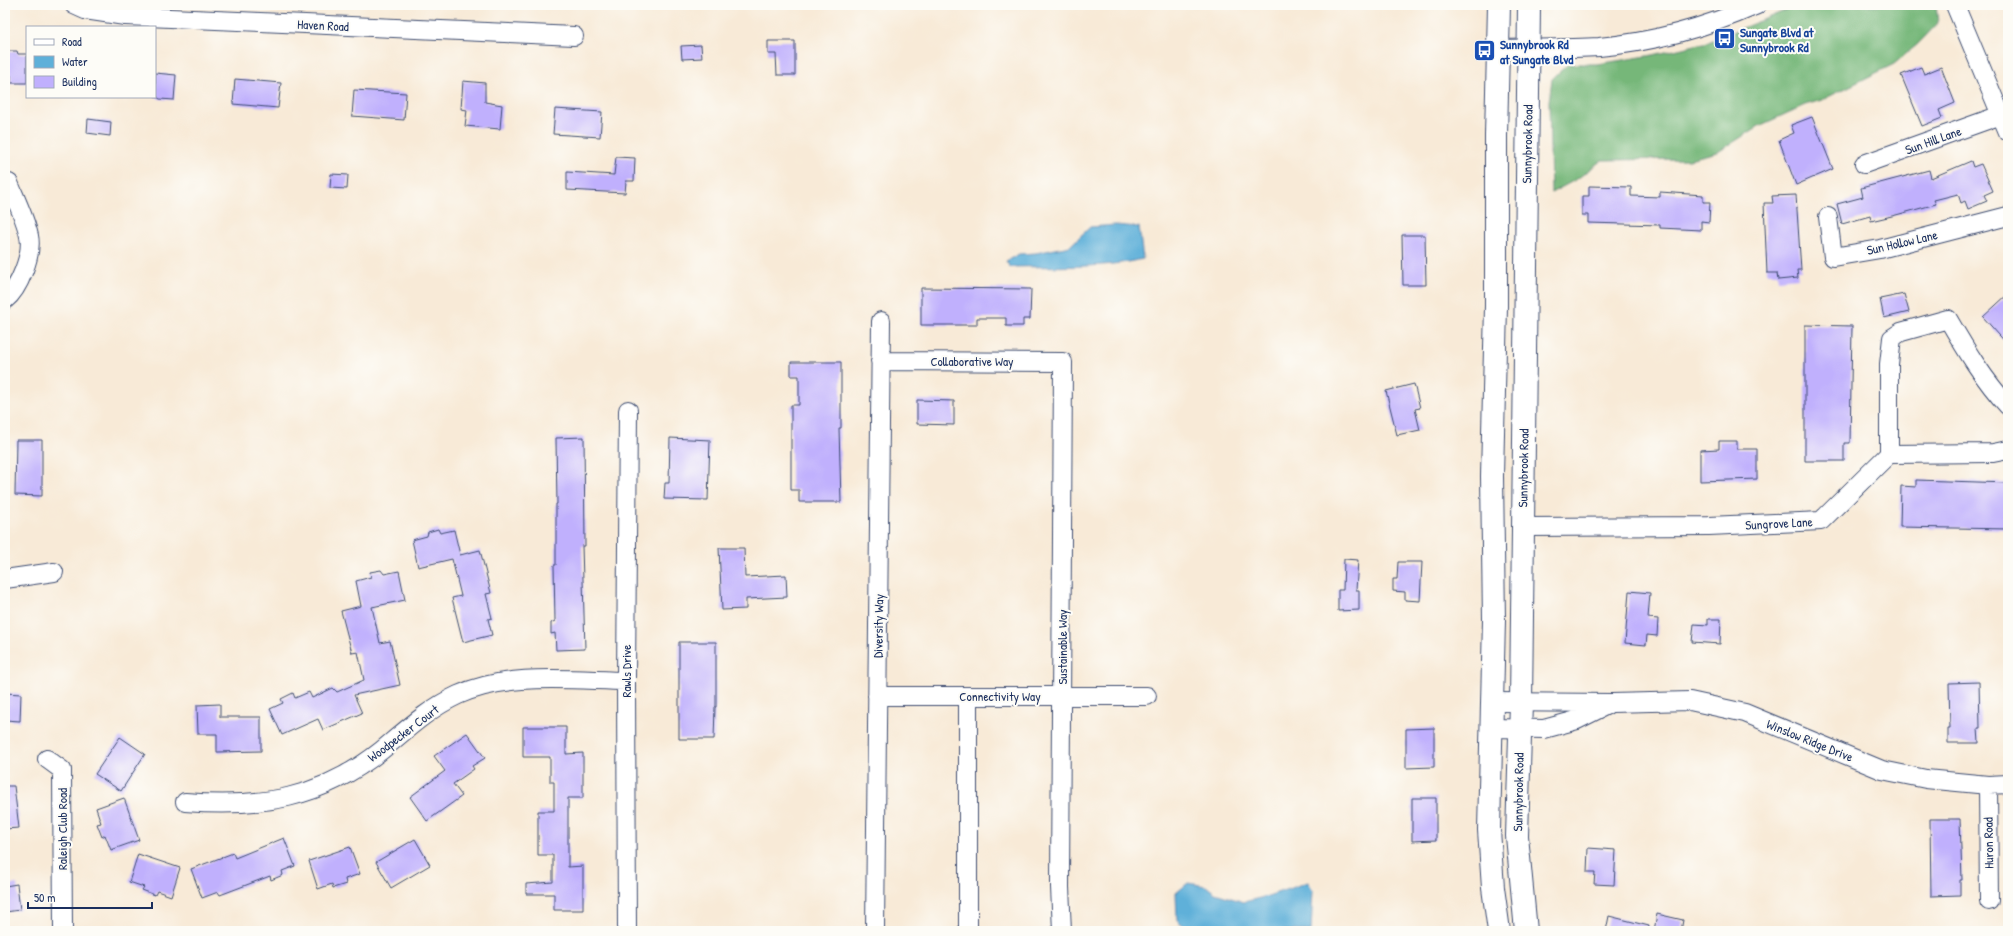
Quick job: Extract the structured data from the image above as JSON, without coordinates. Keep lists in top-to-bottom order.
{
  "streets": {
    "main road": ["Sunnybrook Road"],
    "street": [
      "Haven Road",
      "Sun Hill Lane",
      "Sun Hollow Lane",
      "Collaborative Way",
      "Sungrove Lane",
      "Diversity Way",
      "Sustainable Way",
      "Rawls Drive",
      "Connectivity Way",
      "Woodpecker Court",
      "Winslow Ridge Drive",
      "Raleigh Club Road",
      "Huron Road"
    ]
  },
  "crossings": [
    ["Sunnybrook Road", "Sungrove Lane"],
    ["Sunnybrook Road", "Winslow Ridge Drive"],
    ["Collaborative Way", "Diversity Way"],
    ["Collaborative Way", "Sustainable Way"],
    ["Diversity Way", "Connectivity Way"],
    ["Sustainable Way", "Connectivity Way"],
    ["Rawls Drive", "Woodpecker Court"],
    ["Winslow Ridge Drive", "Huron Road"]
  ],
  "places": {
    "bus stop": ["Sungate Blvd at Sunnybrook Rd", "Sunnybrook Rd at Sungate Blvd"]
  },
  "legend": ["Road", "Water", "Building"],
  "scale_bar": "50 m"
}
